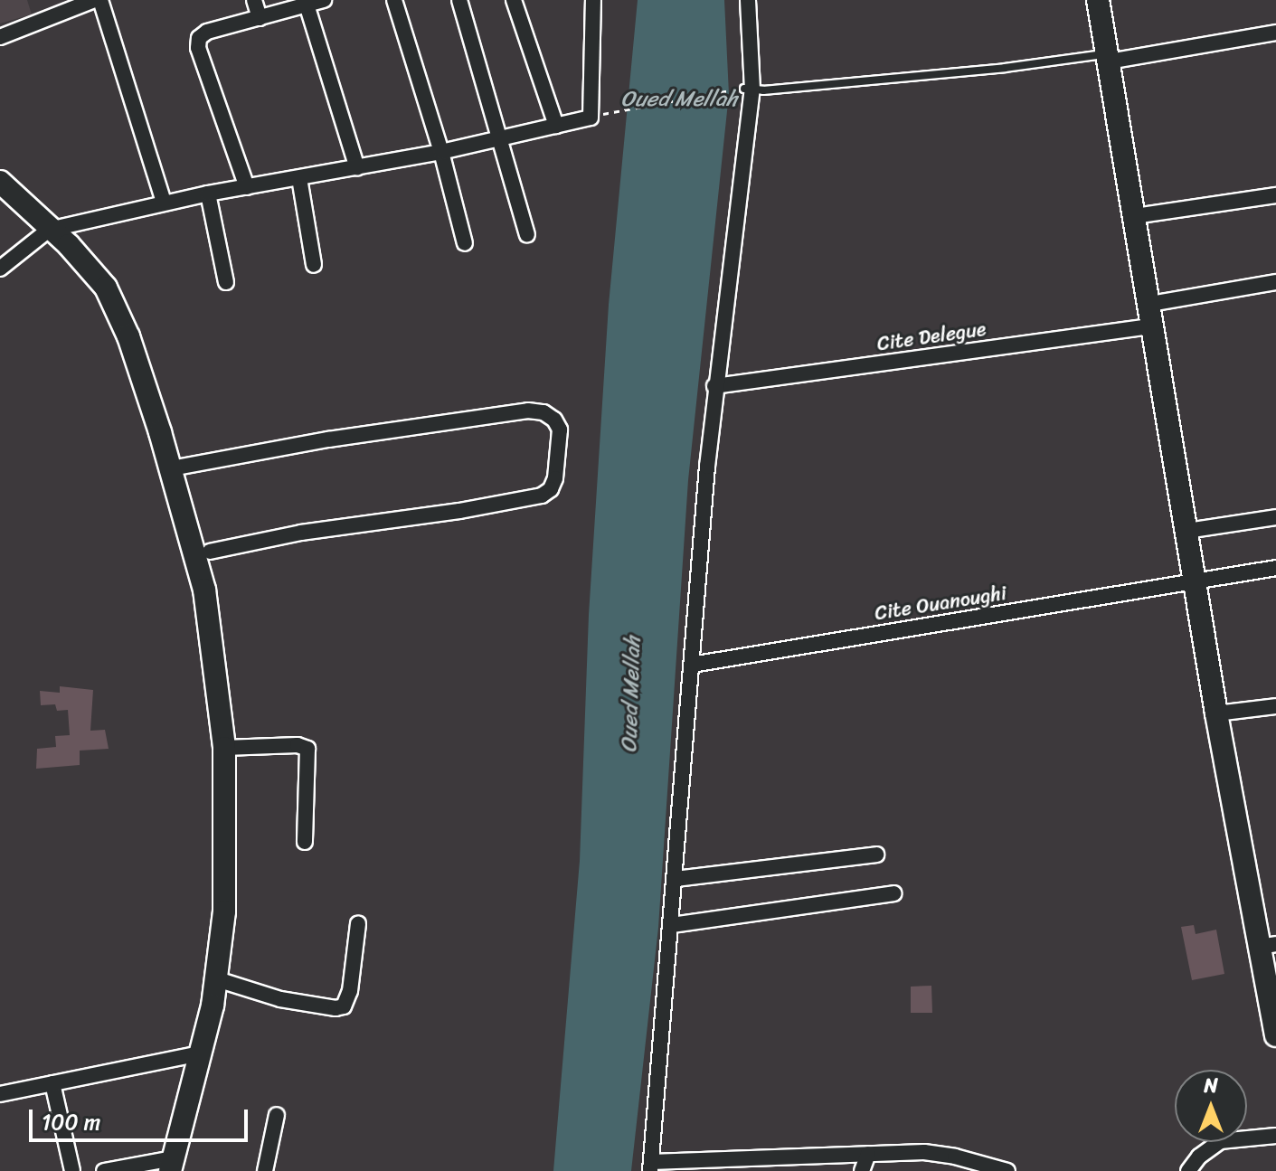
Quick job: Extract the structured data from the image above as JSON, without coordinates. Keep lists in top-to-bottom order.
{
  "streets": {
    "street": ["Cite Delegue", "Cite Ouanoughi"]
  },
  "water": ["Oued Mellah"],
  "scale_bar": "100 m",
  "north": "top"
}
